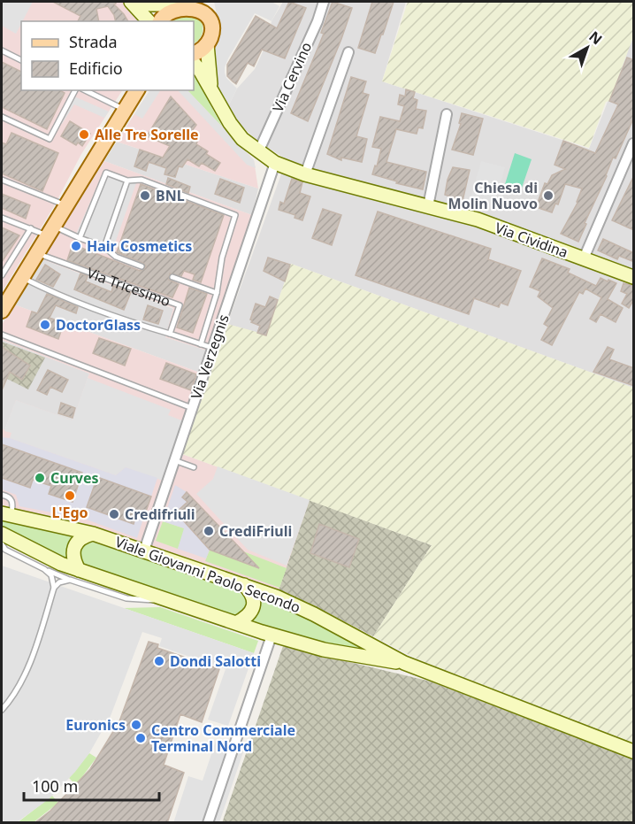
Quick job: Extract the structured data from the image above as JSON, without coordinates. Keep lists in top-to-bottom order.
{
  "streets": {
    "main road": ["Via Cividina", "Viale Giovanni Paolo Secondo"],
    "street": ["Via Cervino", "Via Verzegnis"],
    "lane": ["Via Tricesimo"]
  },
  "crossings": [
    ["Via Cervino", "Via Cividina"],
    ["Via Cividina", "Via Verzegnis"],
    ["Via Verzegnis", "Viale Giovanni Paolo Secondo"]
  ],
  "places": [
    "Alle Tre Sorelle",
    "BNL",
    "Chiesa di Molin Nuovo",
    "Hair Cosmetics",
    "DoctorGlass",
    "Curves",
    "L'Ego",
    "Credifriuli",
    "CrediFriuli",
    "Dondi Salotti",
    "Euronics",
    "Centro Commerciale Terminal Nord"
  ],
  "legend": ["Strada", "Edificio"],
  "scale_bar": "100 m",
  "north": "top right"
}
